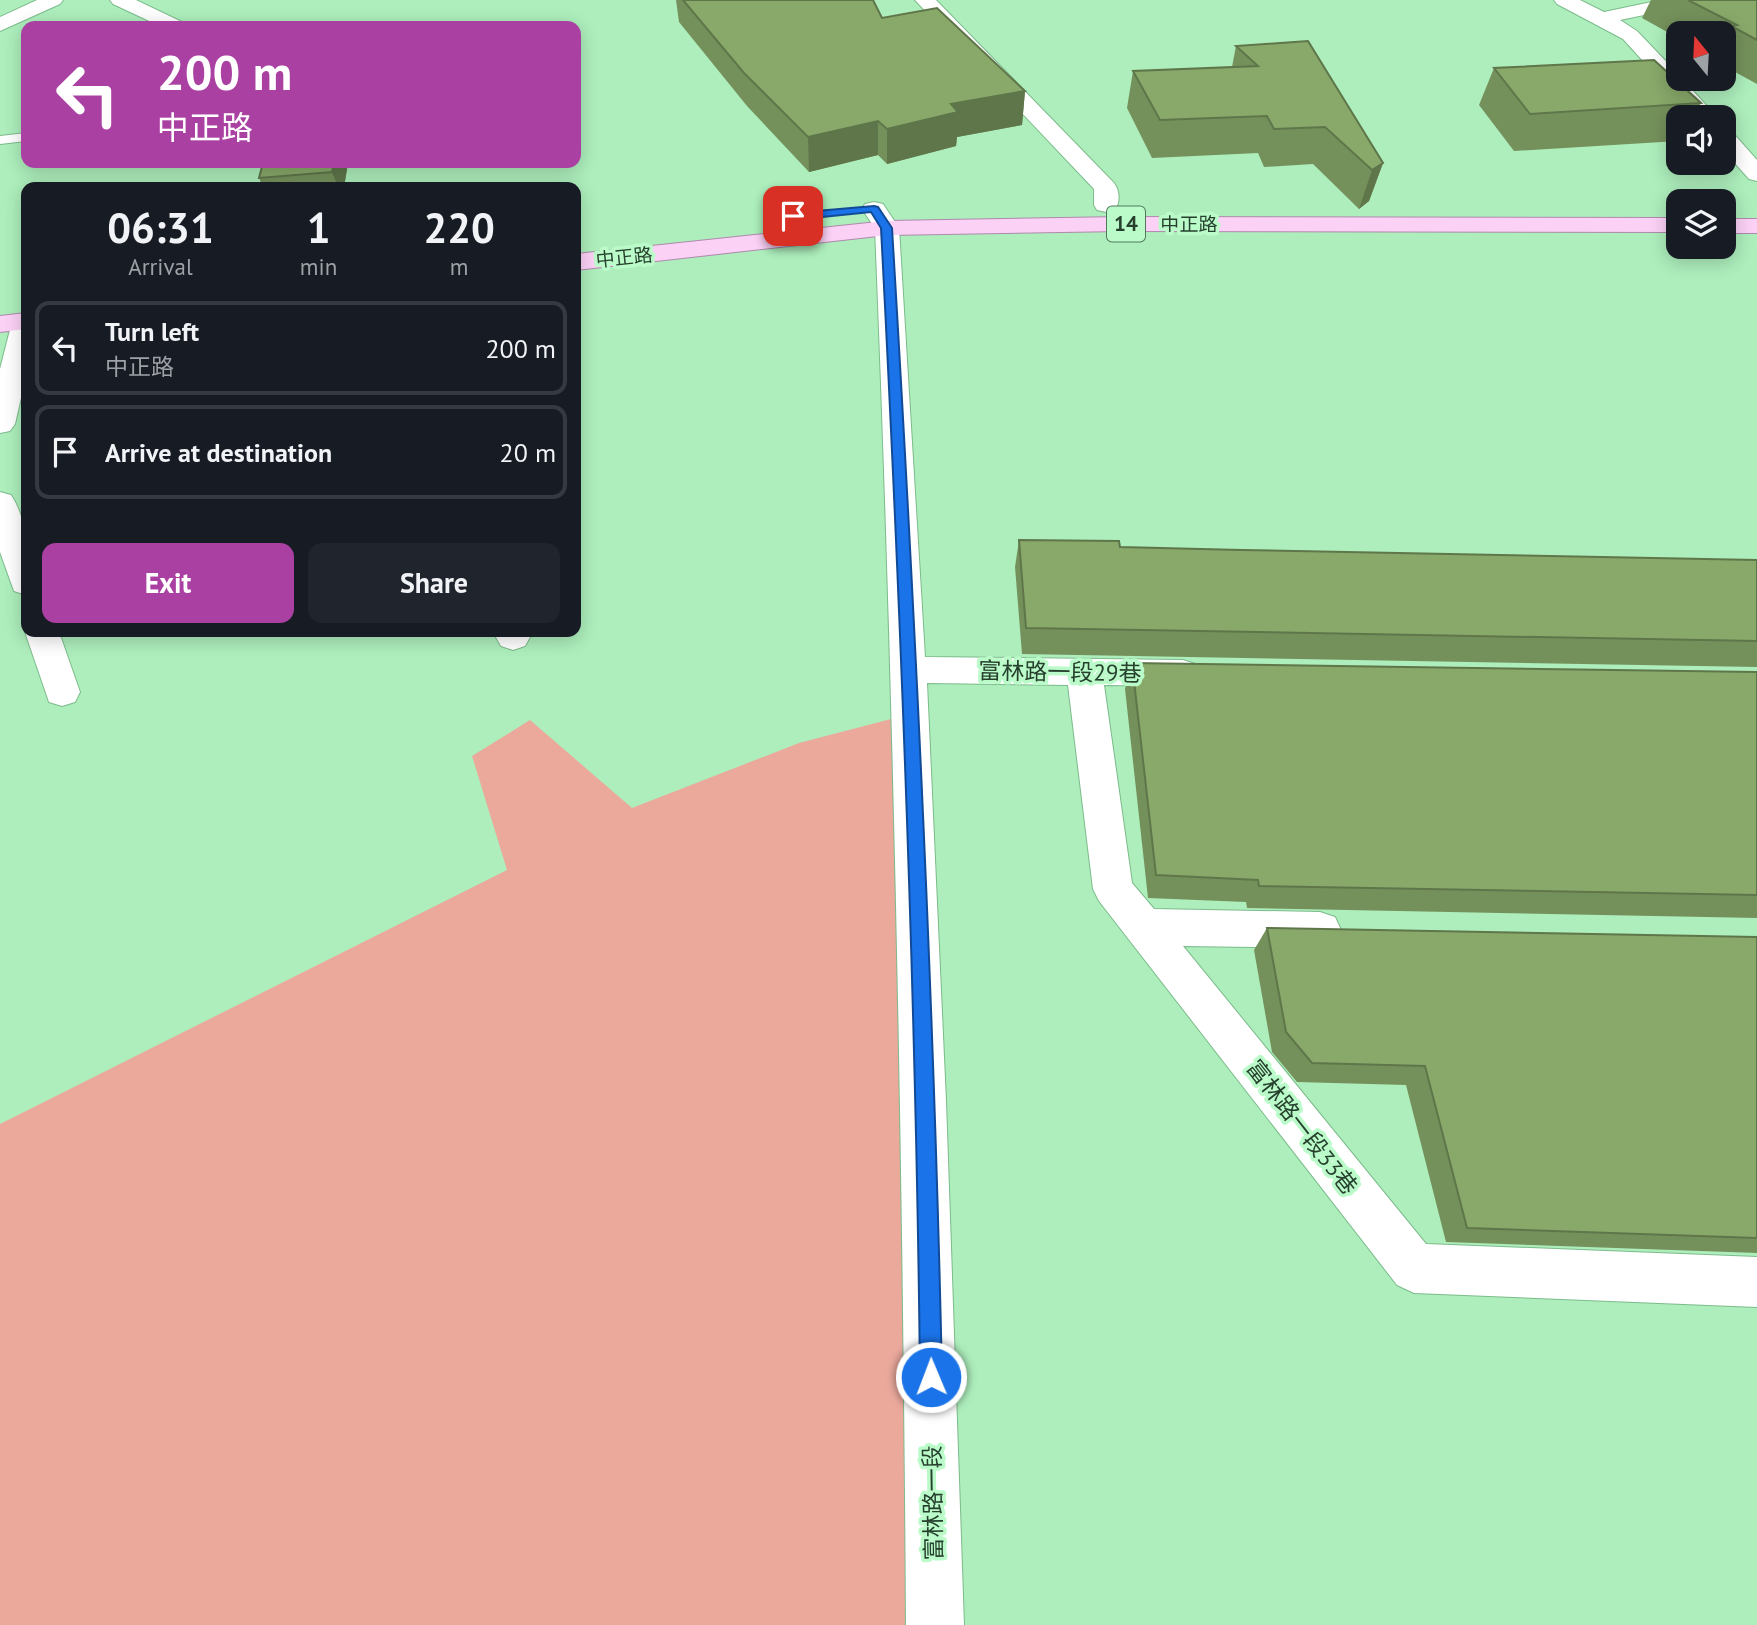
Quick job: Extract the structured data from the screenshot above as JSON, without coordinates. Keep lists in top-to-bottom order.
{
  "streets": {
    "main road": ["14", "中正路"],
    "street": ["富林路一段29巷", "富林路一段33巷", "富林路一段"]
  },
  "crossings": [
    ["中正路", "富林路一段"],
    ["富林路一段29巷", "富林路一段33巷"],
    ["富林路一段29巷", "富林路一段"]
  ],
  "north": "top",
  "page": {
    "turn": ["200 m", "中正路"],
    "eta": [
      "06:31",
      "Arrival",
      "1",
      "min",
      "220",
      "m"
    ],
    "list": [
      {
        "name": "Turn left",
        "note": "中正路",
        "value": "200 m"
      },
      {
        "name": "Arrive at destination",
        "value": "20 m"
      }
    ],
    "buttons": ["Exit", "Share"]
  }
}
